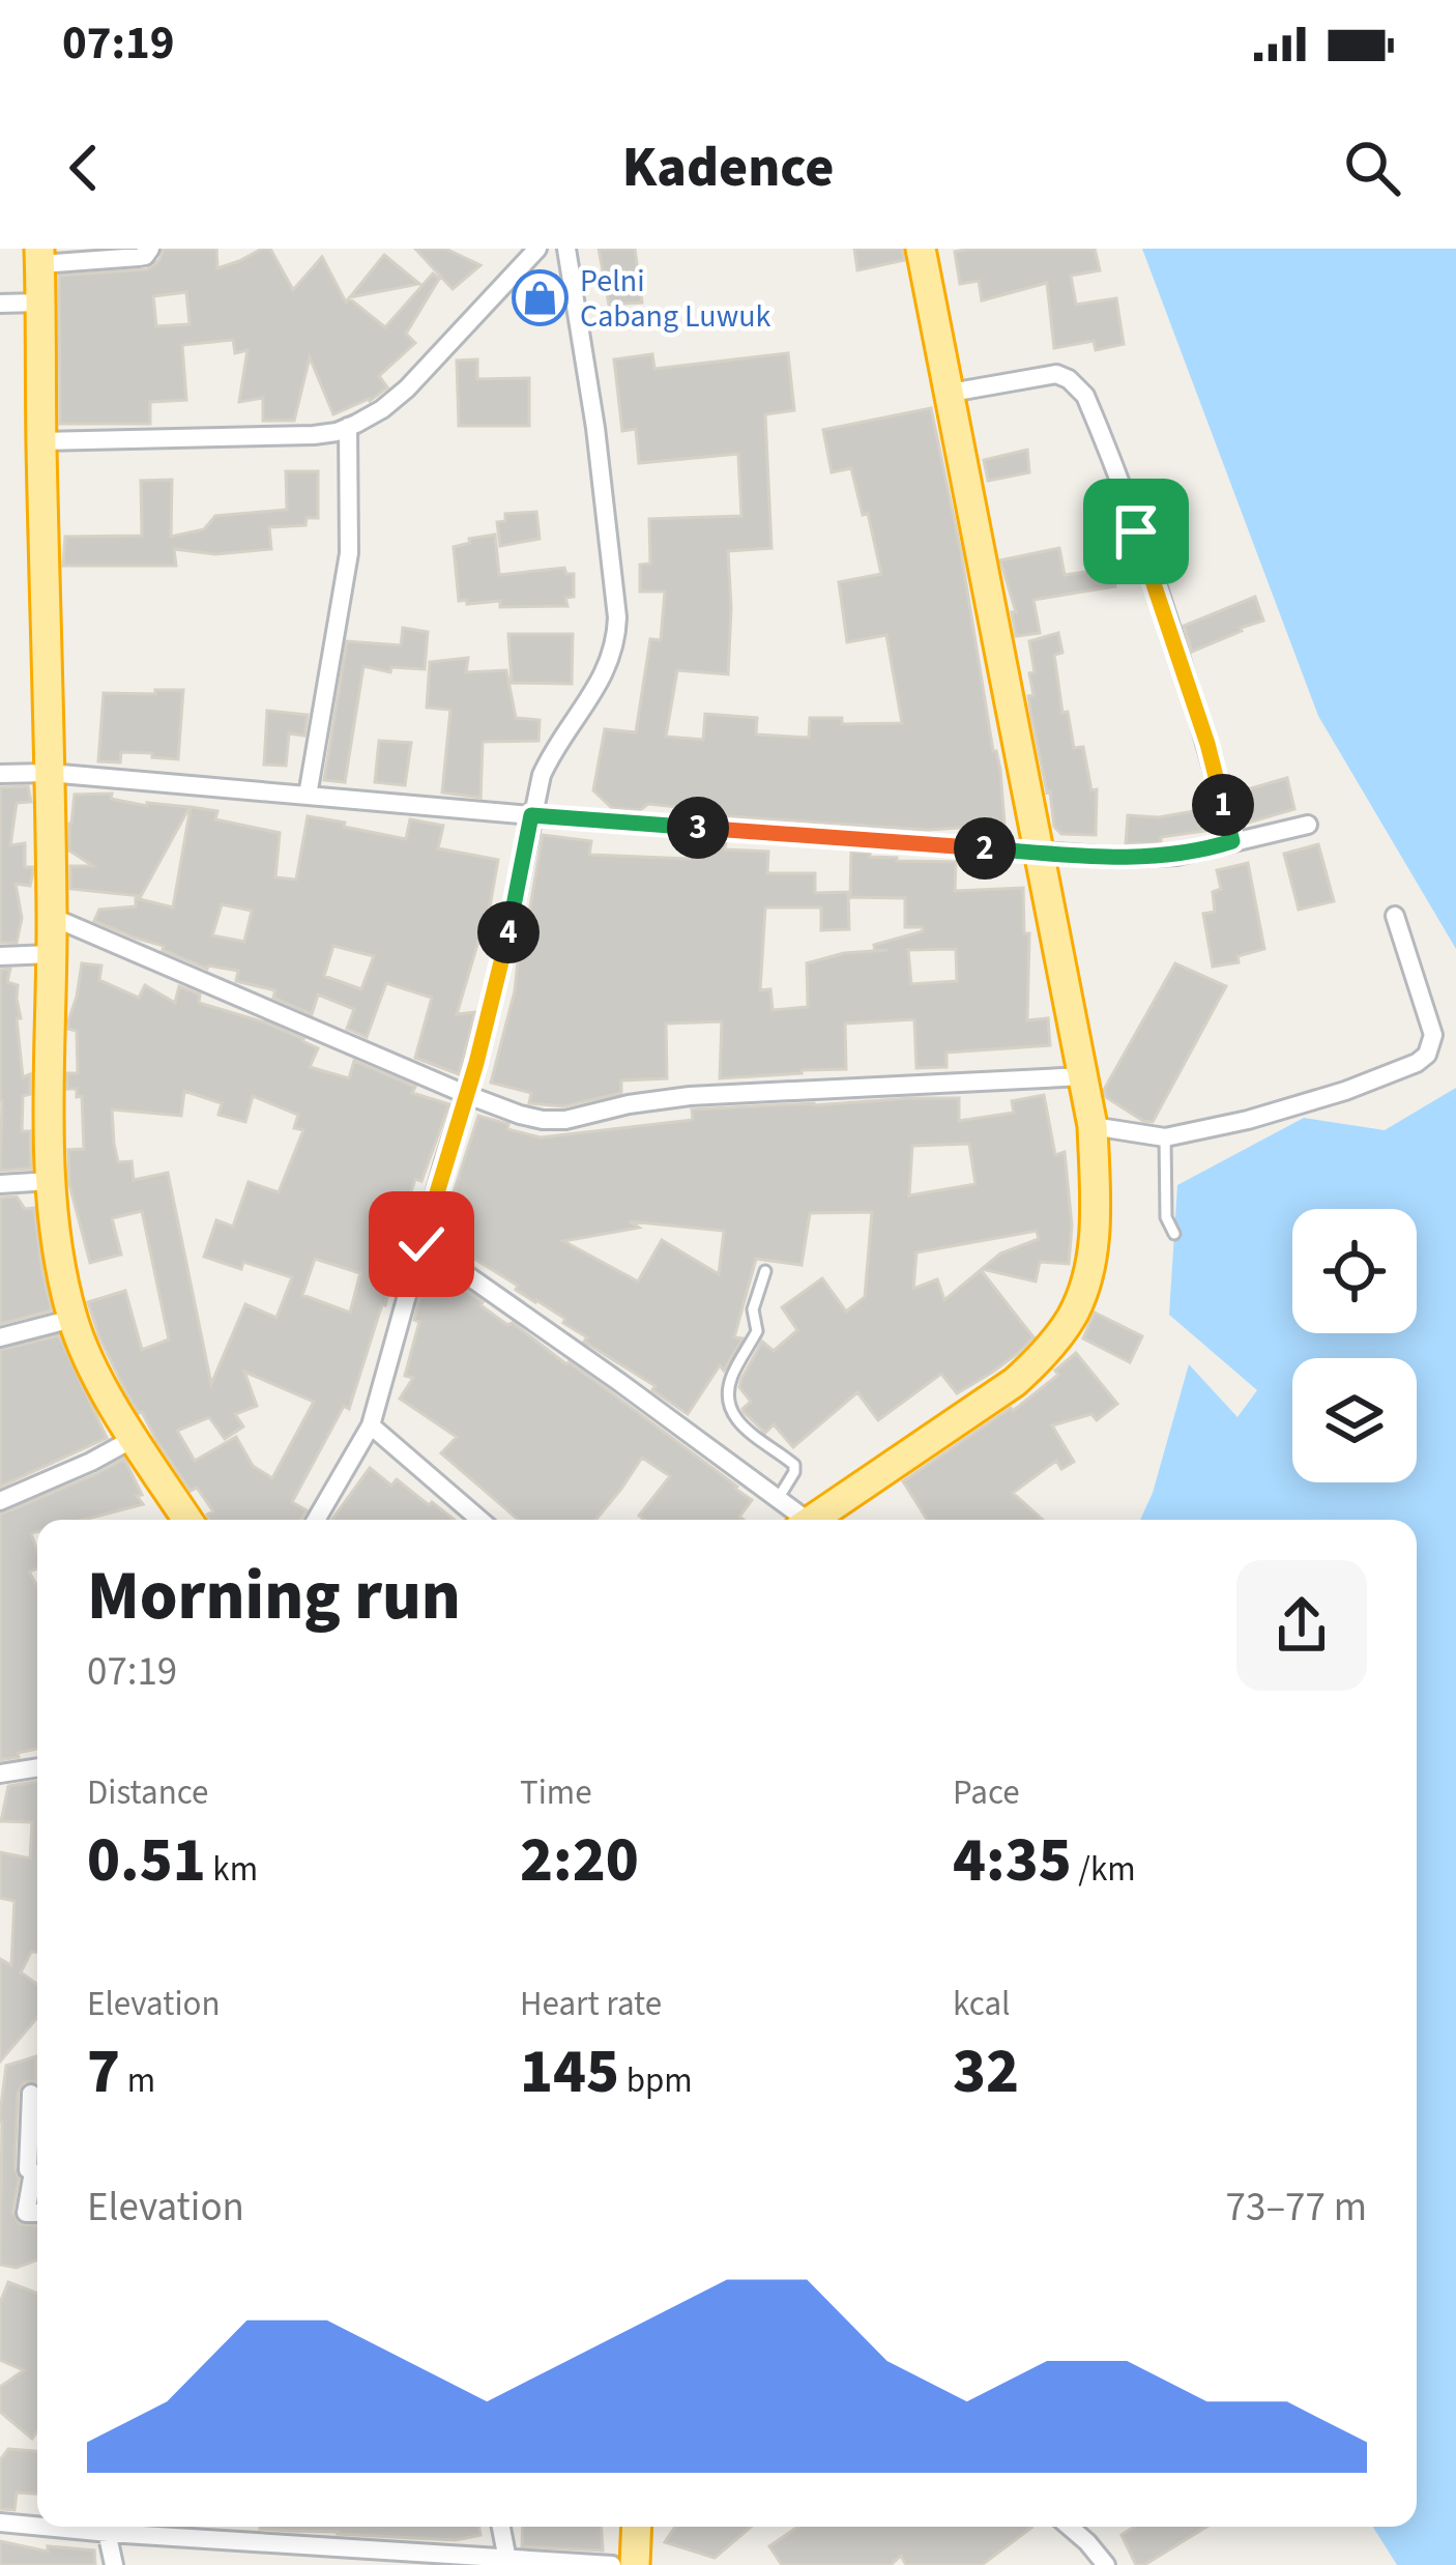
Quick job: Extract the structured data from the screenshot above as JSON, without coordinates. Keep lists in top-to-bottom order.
{
  "places": {
    "shop": ["Pelni Cabang Luwuk"]
  },
  "page": {
    "status": "07:19",
    "header": "Kadence",
    "pins": [
      "1",
      "3",
      "2",
      "4"
    ],
    "heading": ["Morning run", "07:19"],
    "stats": [
      ["Distance", "0.51 km"],
      ["Time", "2:20"],
      ["Pace", "4:35 /km"],
      ["Elevation", "7 m"],
      ["Heart rate", "145 bpm"],
      ["kcal", "32"]
    ],
    "chart": ["Elevation", "73–77 m"]
  }
}
